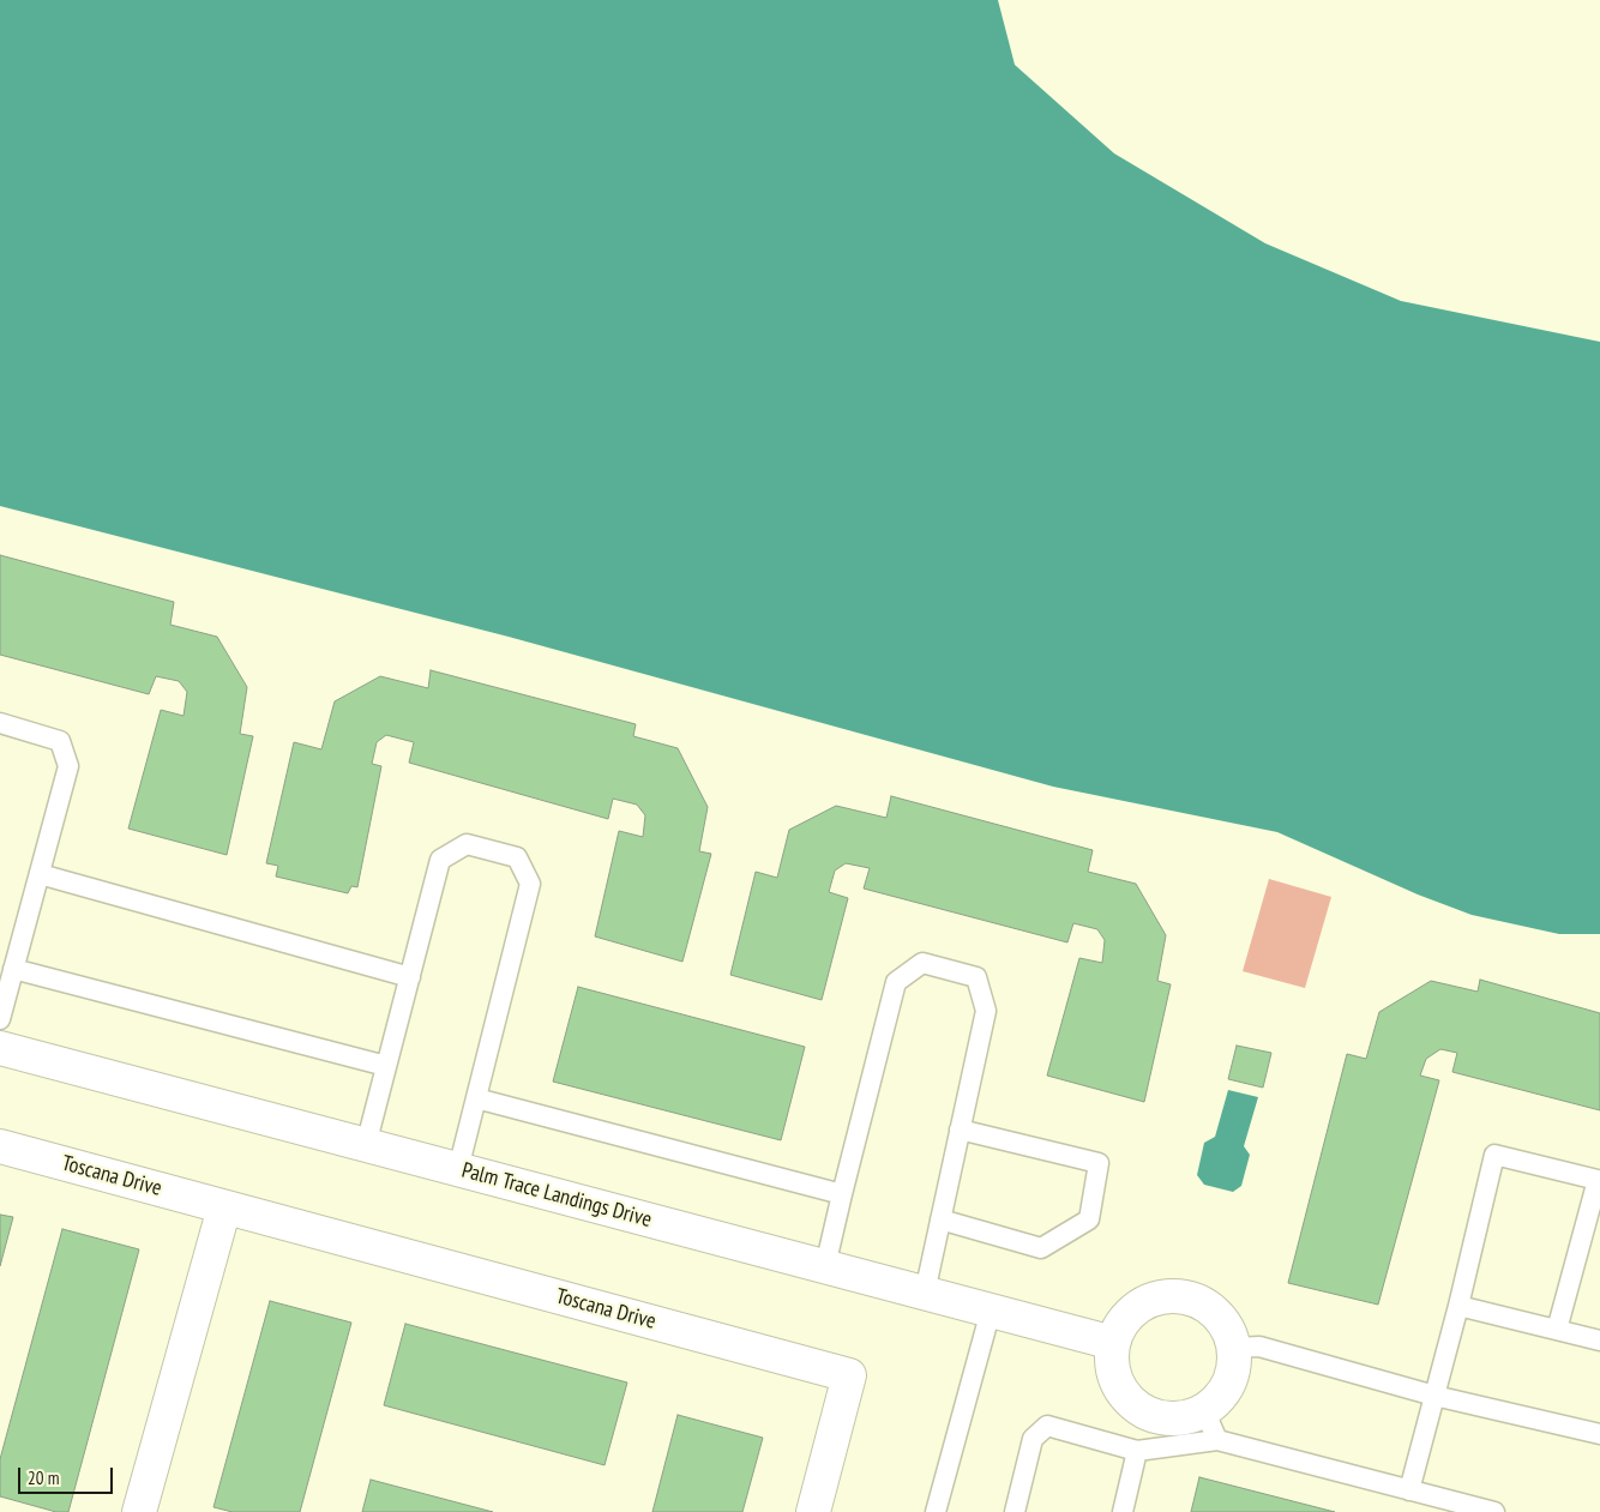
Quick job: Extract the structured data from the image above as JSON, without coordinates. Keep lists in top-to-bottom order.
{
  "streets": {
    "street": ["Toscana Drive", "Palm Trace Landings Drive"]
  },
  "scale_bar": "20 m"
}
